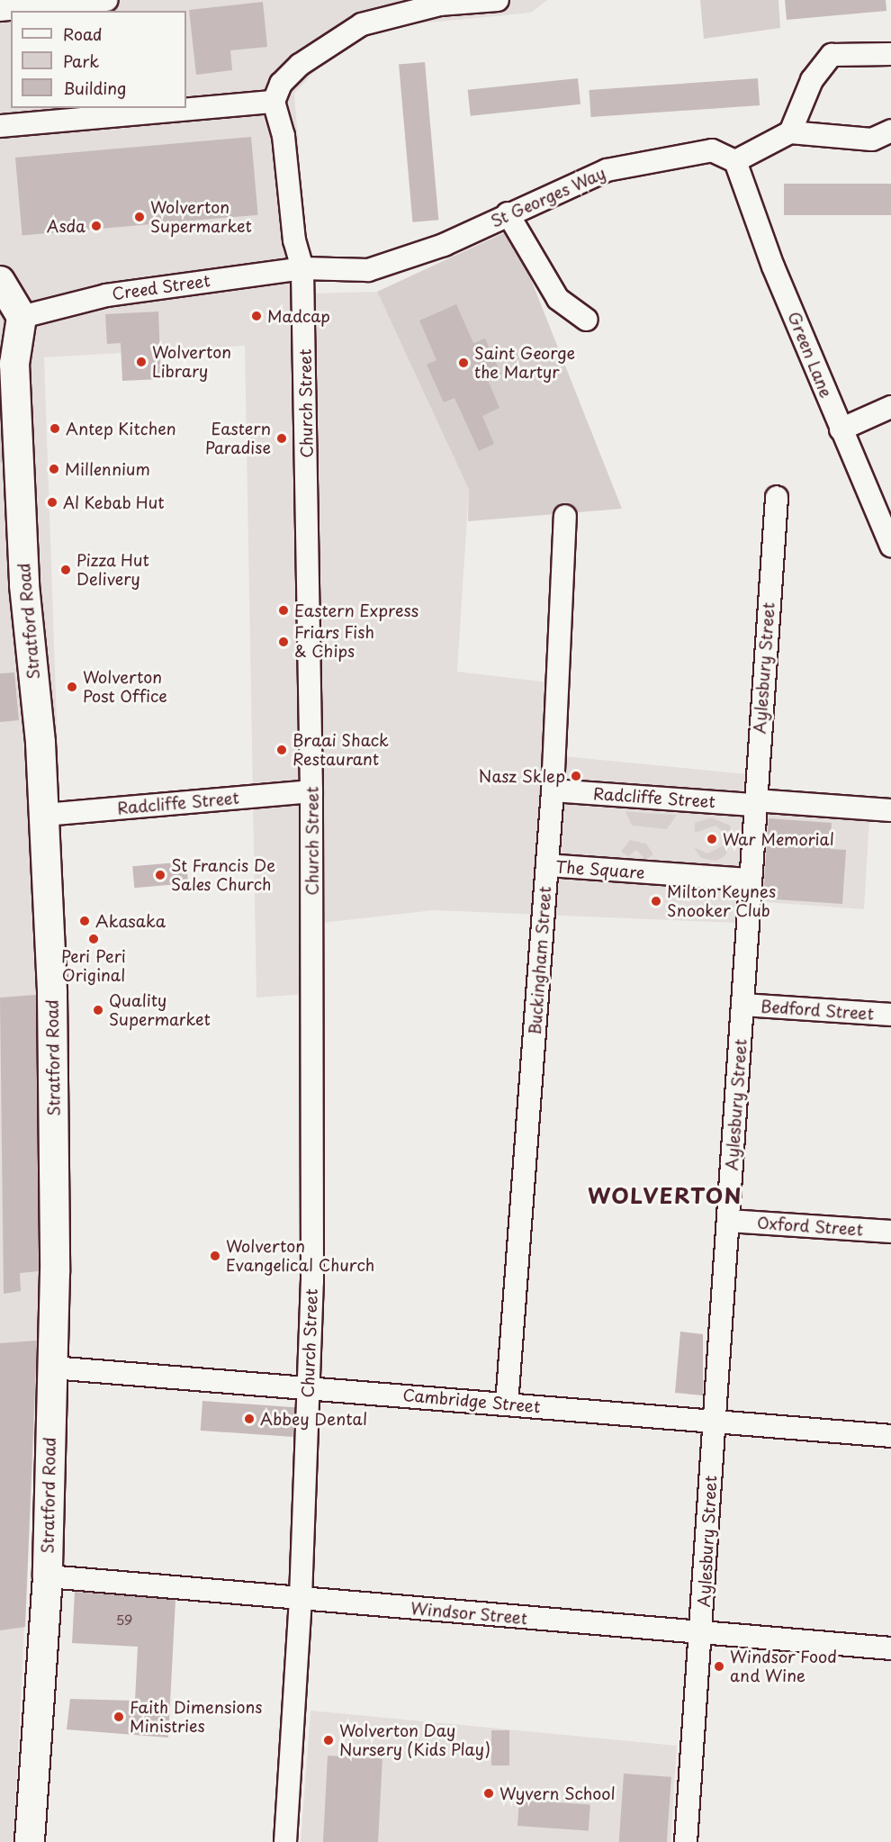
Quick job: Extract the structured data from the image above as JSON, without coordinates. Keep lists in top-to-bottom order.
{
  "streets": {
    "street": [
      "St Georges Way",
      "Creed Street",
      "Green Lane",
      "Church Street",
      "Stratford Road",
      "Aylesbury Street",
      "Radcliffe Street",
      "The Square",
      "Buckingham Street",
      "Bedford Street",
      "Oxford Street",
      "Cambridge Street",
      "Windsor Street"
    ]
  },
  "crossings": [
    ["St Georges Way", "Creed Street"],
    ["St Georges Way", "Green Lane"],
    ["St Georges Way", "Church Street"],
    ["Creed Street", "Church Street"],
    ["Creed Street", "Stratford Road"],
    ["Church Street", "Radcliffe Street"],
    ["Church Street", "Cambridge Street"],
    ["Church Street", "Windsor Street"],
    ["Stratford Road", "Radcliffe Street"],
    ["Stratford Road", "Cambridge Street"],
    ["Stratford Road", "Windsor Street"],
    ["Aylesbury Street", "Radcliffe Street"],
    ["Aylesbury Street", "The Square"],
    ["Aylesbury Street", "Bedford Street"],
    ["Aylesbury Street", "Oxford Street"],
    ["Aylesbury Street", "Cambridge Street"],
    ["Aylesbury Street", "Windsor Street"],
    ["Radcliffe Street", "Buckingham Street"],
    ["The Square", "Buckingham Street"],
    ["Buckingham Street", "Cambridge Street"]
  ],
  "districts": ["WOLVERTON"],
  "places": [
    "Wolverton Supermarket",
    "Asda",
    "Madcap",
    "Wolverton Library",
    "Saint George the Martyr",
    "Antep Kitchen",
    "Eastern Paradise",
    "Millennium",
    "Al Kebab Hut",
    "Pizza Hut Delivery",
    "Eastern Express",
    "Friars Fish & Chips",
    "Wolverton Post Office",
    "Braai Shack Restaurant",
    "Nasz Sklep",
    "War Memorial",
    "St Francis De Sales Church",
    "Milton Keynes Snooker Club",
    "Akasaka",
    "Peri Peri Original",
    "Quality Supermarket",
    "Wolverton Evangelical Church",
    "Abbey Dental",
    "Windsor Food and Wine",
    "Faith Dimensions Ministries",
    "Wolverton Day Nursery (Kids Play)",
    "Wyvern School"
  ],
  "house_numbers": ["59"],
  "legend": ["Road", "Park", "Building"]
}
